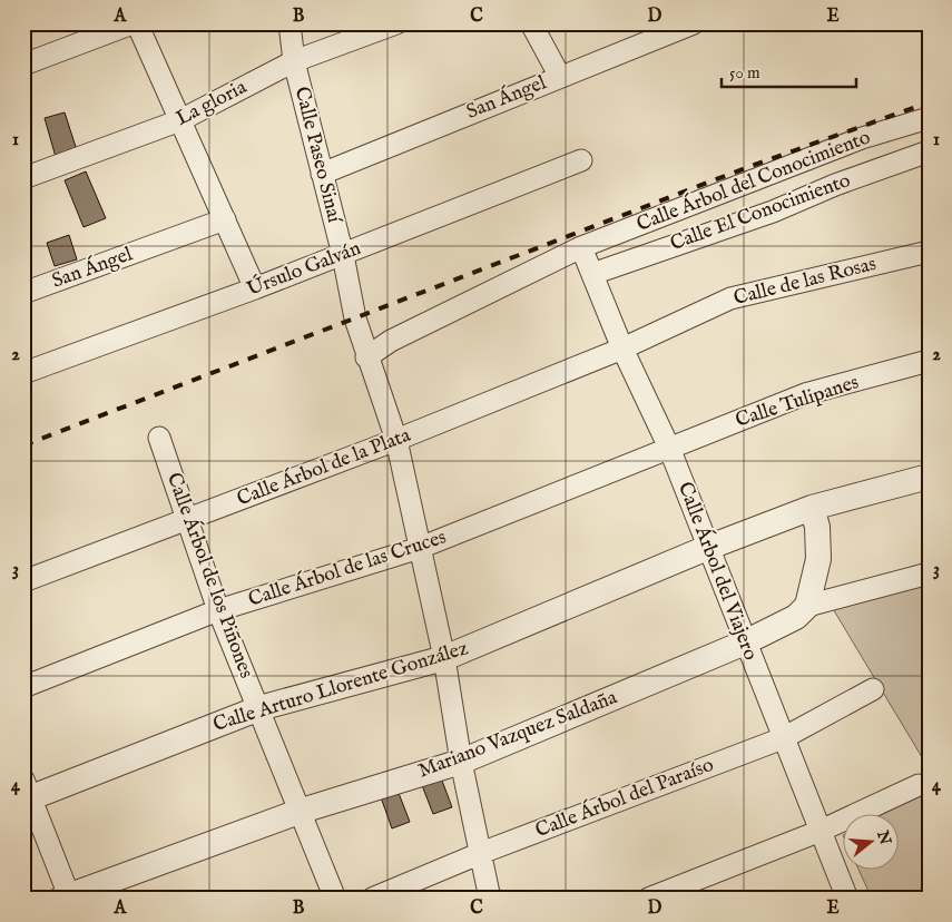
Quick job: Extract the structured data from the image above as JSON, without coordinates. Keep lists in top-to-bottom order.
{
  "streets": {
    "street": [
      "San Ángel",
      "La gloria",
      "Calle Paseo Sinaí",
      "Calle Árbol del Conocimiento",
      "Calle El Conocimiento",
      "Úrsulo Galván",
      "Calle de las Rosas",
      "Calle Tulipanes",
      "Calle Árbol de la Plata",
      "Calle Árbol de las Cruces",
      "Calle Árbol del Viajero",
      "Calle Árbol de los Piñones",
      "Calle Arturo Llorente González",
      "Mariano Vazquez Saldaña",
      "Calle Árbol del Paraíso"
    ]
  },
  "crossings": [
    ["San Ángel", "Calle Paseo Sinaí"],
    ["La gloria", "Calle Paseo Sinaí"],
    ["Calle Paseo Sinaí", "Calle Árbol del Conocimiento"],
    ["Calle Paseo Sinaí", "Úrsulo Galván"],
    ["Calle Paseo Sinaí", "Calle Árbol de la Plata"],
    ["Calle Paseo Sinaí", "Calle Árbol de las Cruces"],
    ["Calle Paseo Sinaí", "Calle Arturo Llorente González"],
    ["Calle Paseo Sinaí", "Mariano Vazquez Saldaña"],
    ["Calle Paseo Sinaí", "Calle Árbol del Paraíso"],
    ["Calle Árbol del Conocimiento", "Calle Árbol del Viajero"],
    ["Calle El Conocimiento", "Calle Árbol del Viajero"],
    ["Calle de las Rosas", "Calle Árbol de la Plata"],
    ["Calle de las Rosas", "Calle Árbol del Viajero"],
    ["Calle Tulipanes", "Calle Árbol de las Cruces"],
    ["Calle Tulipanes", "Calle Árbol del Viajero"],
    ["Calle Árbol de la Plata", "Calle Árbol del Viajero"],
    ["Calle Árbol de la Plata", "Calle Árbol de los Piñones"],
    ["Calle Árbol de las Cruces", "Calle Árbol del Viajero"],
    ["Calle Árbol de las Cruces", "Calle Árbol de los Piñones"],
    ["Calle Árbol del Viajero", "Calle Arturo Llorente González"],
    ["Calle Árbol del Viajero", "Mariano Vazquez Saldaña"],
    ["Calle Árbol del Viajero", "Calle Árbol del Paraíso"],
    ["Calle Árbol de los Piñones", "Calle Arturo Llorente González"],
    ["Calle Árbol de los Piñones", "Mariano Vazquez Saldaña"]
  ],
  "scale_bar": "50 m",
  "north": "right",
  "grid": {
    "columns": [
      "A",
      "B",
      "C",
      "D",
      "E"
    ],
    "rows": [
      "1",
      "2",
      "3",
      "4"
    ]
  }
}
